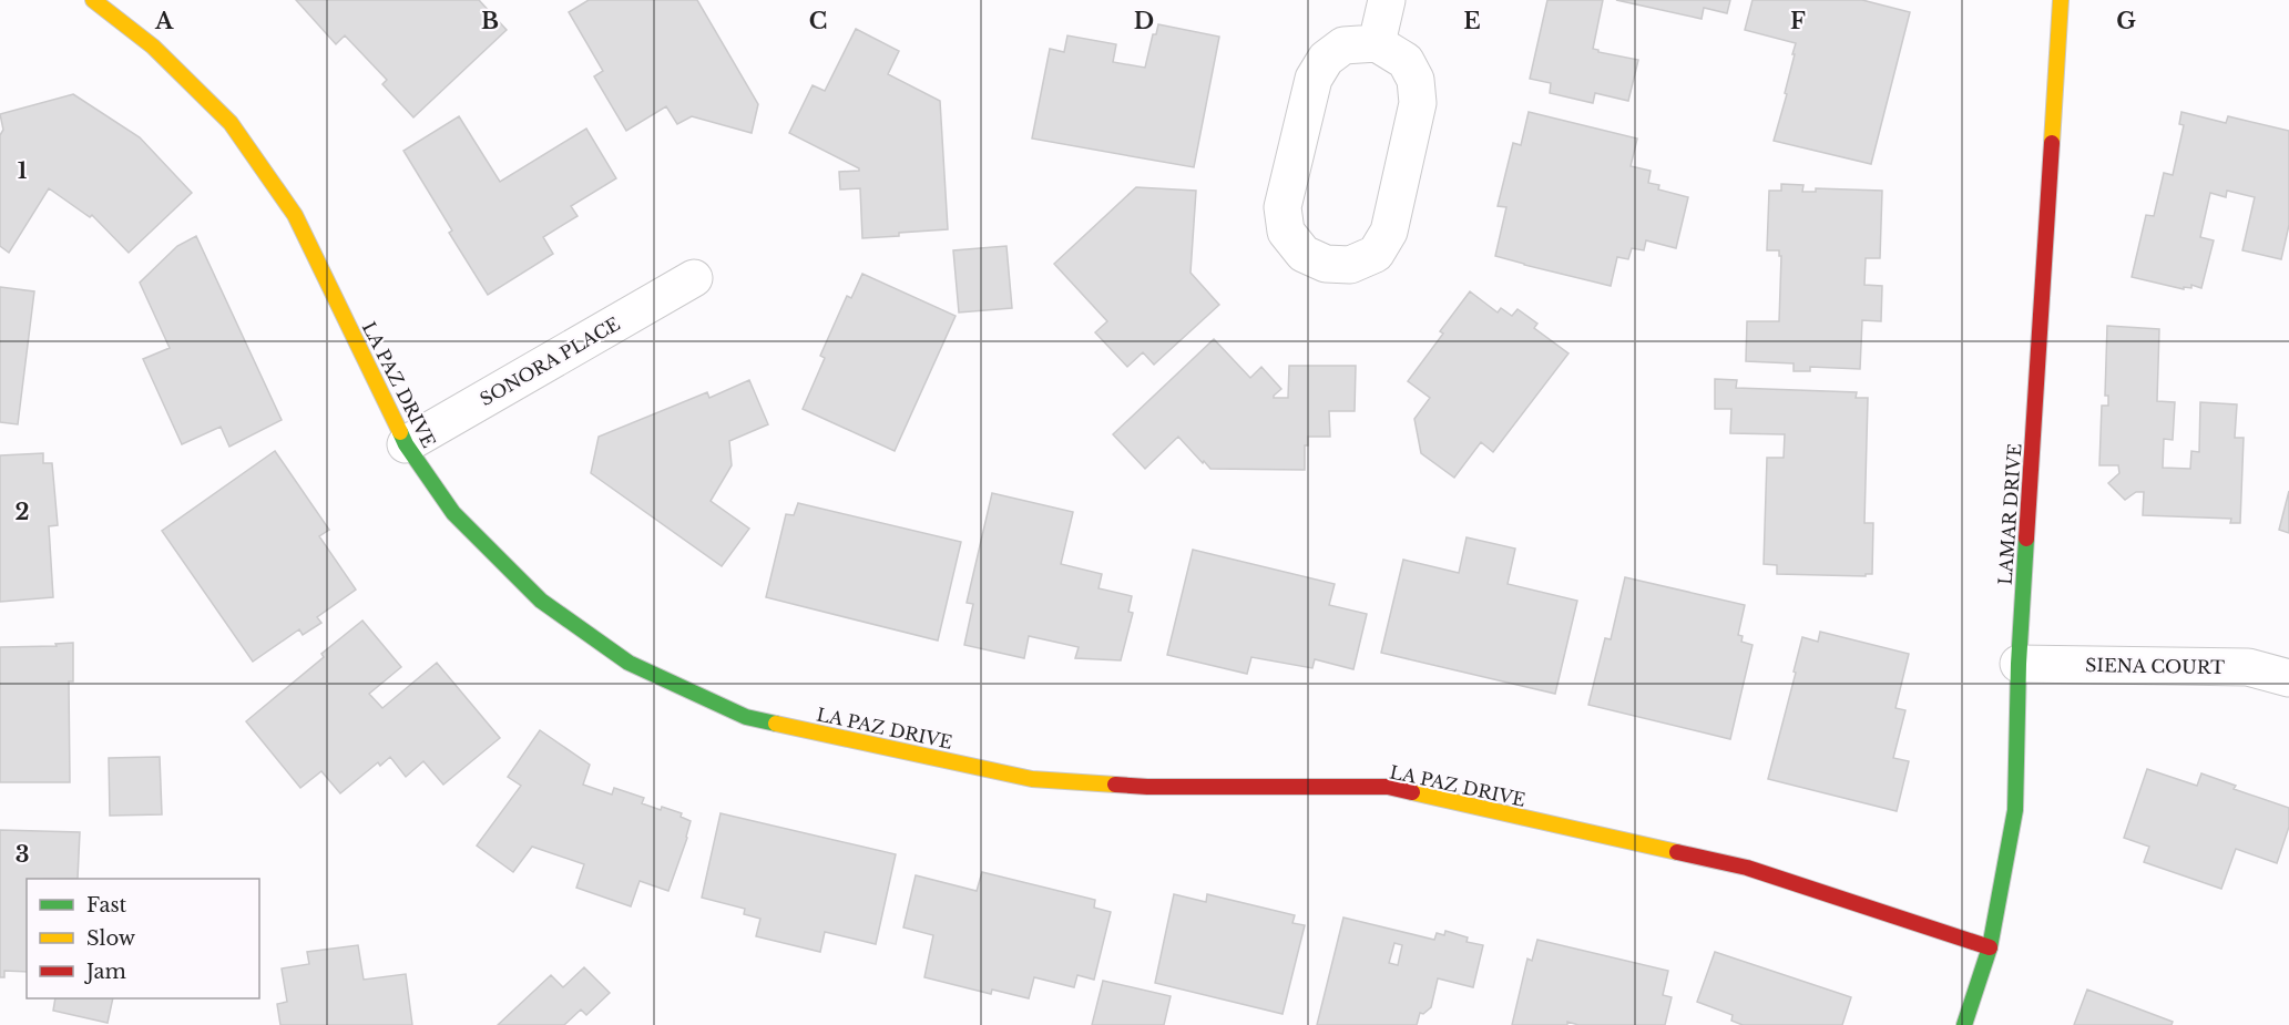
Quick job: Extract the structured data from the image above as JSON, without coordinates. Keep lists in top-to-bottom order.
{
  "streets": {
    "street": [
      "SONORA PLACE",
      "LA PAZ DRIVE",
      "LAMAR DRIVE",
      "SIENA COURT"
    ]
  },
  "crossings": [
    ["SONORA PLACE", "LA PAZ DRIVE"],
    ["LA PAZ DRIVE", "LAMAR DRIVE"],
    ["LAMAR DRIVE", "SIENA COURT"]
  ],
  "legend": ["Fast", "Slow", "Jam"],
  "grid": {
    "columns": [
      "A",
      "B",
      "C",
      "D",
      "E",
      "F",
      "G"
    ],
    "rows": ["1", "2", "3"]
  }
}
